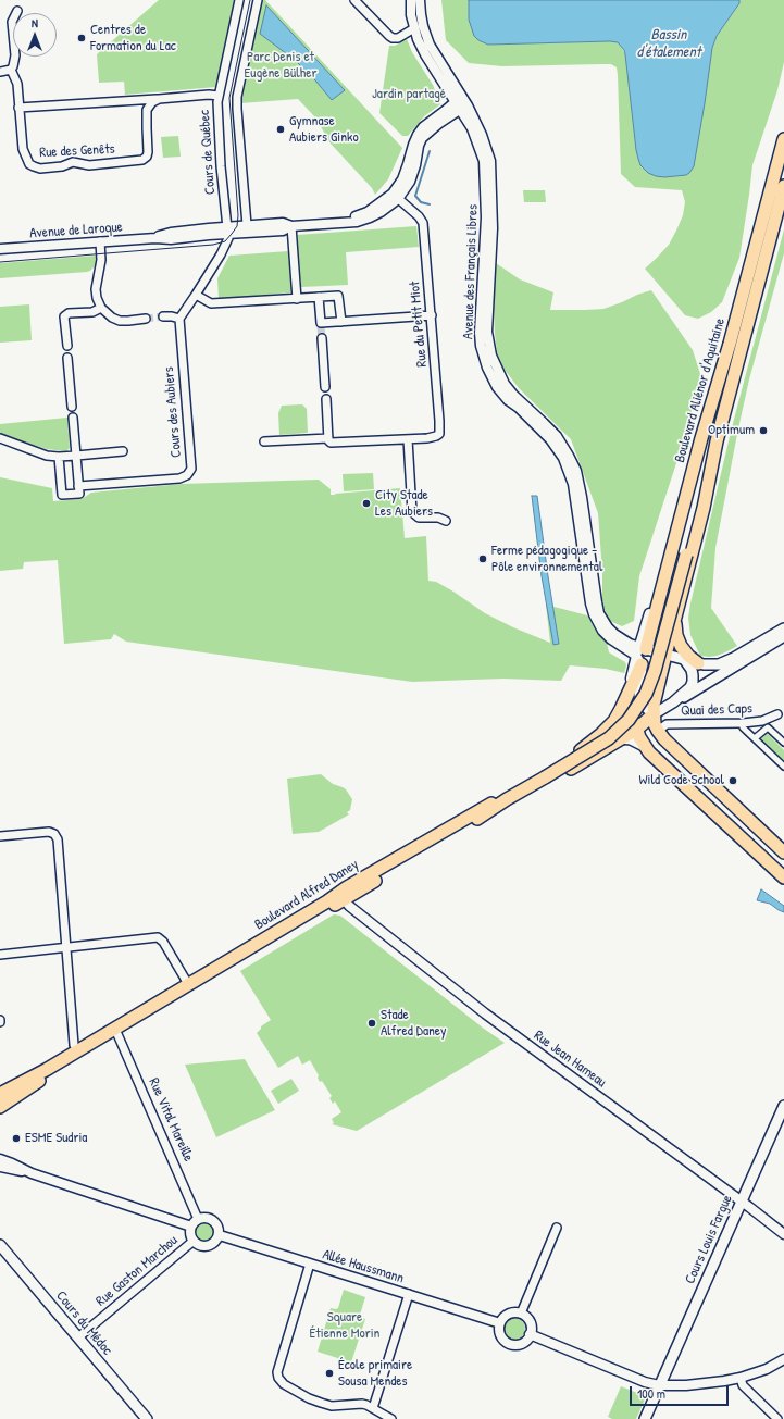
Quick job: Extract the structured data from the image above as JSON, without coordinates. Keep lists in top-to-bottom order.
{
  "streets": {
    "main road": [
      "Boulevard Aliénor d'Aquitaine",
      "Boulevard Alfred Daney",
      "Cours Louis Fargue",
      "Cours du Médoc"
    ],
    "street": [
      "Rue des Genêts",
      "Cours de Québec",
      "Avenue de Laroque",
      "Avenue des Français Libres",
      "Rue du Petit Miot",
      "Cours des Aubiers",
      "Quai des Caps",
      "Rue Jean Hameau",
      "Rue Vital Mareille",
      "Allée Haussmann",
      "Rue Gaston Marchou"
    ]
  },
  "crossings": [
    ["Cours de Québec", "Avenue de Laroque"],
    ["Avenue de Laroque", "Avenue des Français Libres"],
    ["Avenue de Laroque", "Rue du Petit Miot"],
    ["Avenue des Français Libres", "Boulevard Aliénor d'Aquitaine"],
    ["Avenue des Français Libres", "Boulevard Alfred Daney"],
    ["Boulevard Aliénor d'Aquitaine", "Quai des Caps"],
    ["Boulevard Aliénor d'Aquitaine", "Boulevard Alfred Daney"],
    ["Boulevard Alfred Daney", "Rue Jean Hameau"],
    ["Boulevard Alfred Daney", "Rue Vital Mareille"],
    ["Rue Jean Hameau", "Cours Louis Fargue"],
    ["Rue Vital Mareille", "Allée Haussmann"],
    ["Rue Vital Mareille", "Rue Gaston Marchou"],
    ["Allée Haussmann", "Rue Gaston Marchou"],
    ["Rue Gaston Marchou", "Cours du Médoc"]
  ],
  "water": ["Bassin d'étalement"],
  "parks": ["Parc Denis et Eugène Bülher", "Jardin partagé", "Square Étienne Morin"],
  "places": [
    "Centres de Formation du Lac",
    "Gymnase Aubiers Ginko",
    "Optimum",
    "City Stade Les Aubiers",
    "Ferme pédagogique - Pôle environnemental",
    "Wild Code School",
    "Stade Alfred Daney",
    "ESME Sudria",
    "École primaire Sousa Mendes"
  ],
  "scale_bar": "100 m",
  "north": "top"
}
